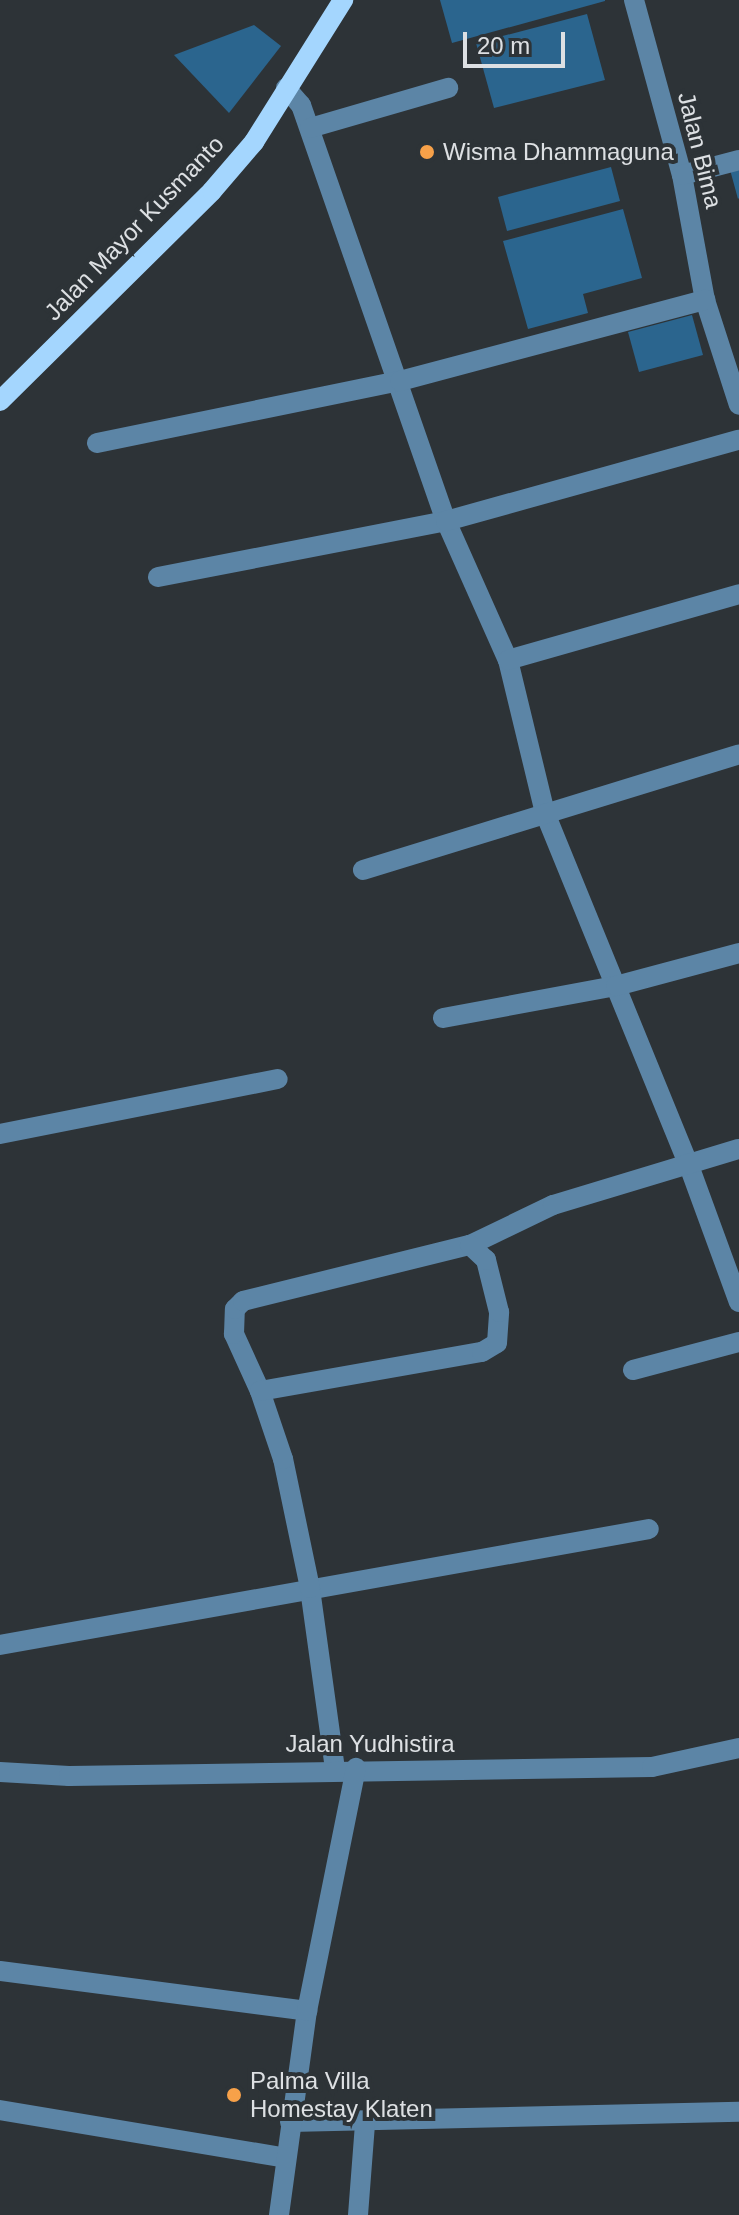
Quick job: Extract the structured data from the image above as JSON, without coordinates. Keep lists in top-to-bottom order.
{
  "streets": {
    "main road": ["Jalan Mayor Kusmanto"],
    "street": ["Jalan Bima", "Jalan Yudhistira"]
  },
  "places": ["Wisma Dhammaguna", "Palma Villa Homestay Klaten"],
  "scale_bar": "20 m"
}
